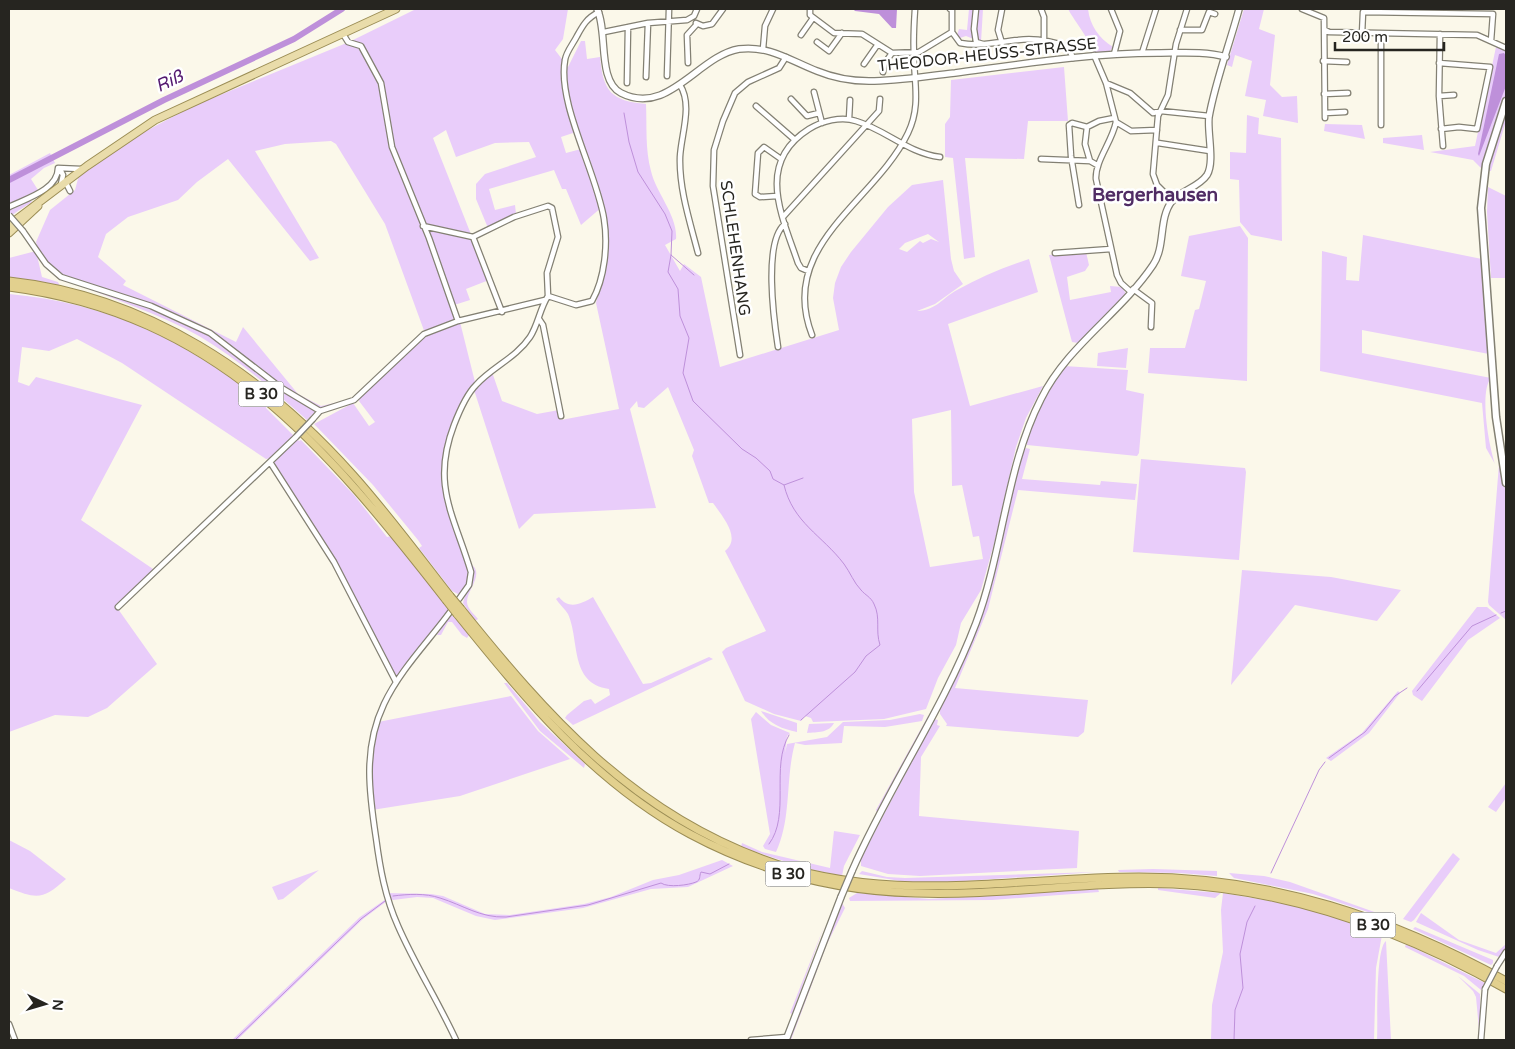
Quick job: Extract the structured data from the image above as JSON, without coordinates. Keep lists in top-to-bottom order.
{
  "streets": {
    "highway": ["B 30"],
    "street": ["THEODOR-HEUSS-STRASSE", "SCHLEHENHANG"]
  },
  "crossings": [
    ["THEODOR-HEUSS-STRASSE", "SCHLEHENHANG"]
  ],
  "districts": ["Bergerhausen"],
  "water": ["Riß"],
  "scale_bar": "200 m",
  "north": "right"
}
